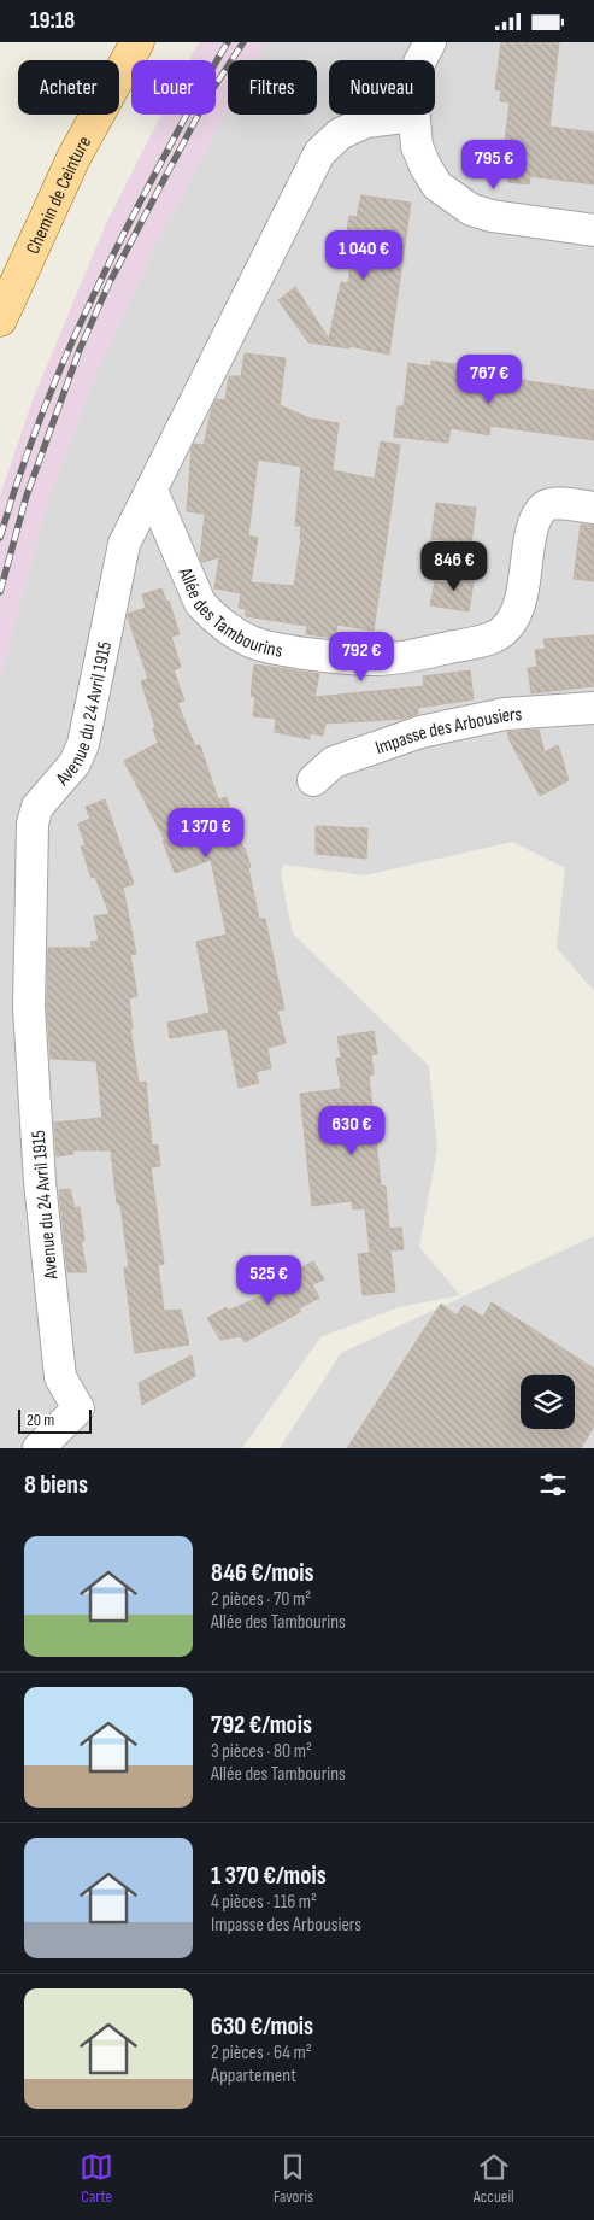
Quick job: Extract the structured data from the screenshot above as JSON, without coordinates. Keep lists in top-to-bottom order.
{
  "streets": {
    "main road": ["Chemin de Ceinture"],
    "street": ["Allée des Tambourins", "Avenue du 24 Avril 1915", "Impasse des Arbousiers"]
  },
  "crossings": [
    ["Allée des Tambourins", "Avenue du 24 Avril 1915"]
  ],
  "scale_bar": "20 m",
  "page": {
    "status": "19:18",
    "chip": [
      "Acheter",
      "Louer",
      "Filtres",
      "Nouveau"
    ],
    "price": [
      "795 €",
      "1 040 €",
      "767 €",
      "846 €",
      "792 €",
      "1 370 €",
      "630 €",
      "525 €"
    ],
    "scale": "20 m",
    "heading": "8 biens",
    "list": [
      {
        "name": "846 €/mois",
        "note": "2 pièces · 70 m² · Allée des Tambourins"
      },
      {
        "name": "792 €/mois",
        "note": "3 pièces · 80 m² · Allée des Tambourins"
      },
      {
        "name": "1 370 €/mois",
        "note": "4 pièces · 116 m² · Impasse des Arbousiers"
      },
      {
        "name": "630 €/mois",
        "note": "2 pièces · 64 m² · Appartement"
      }
    ],
    "tabs": ["Carte", "Favoris", "Accueil"]
  }
}
